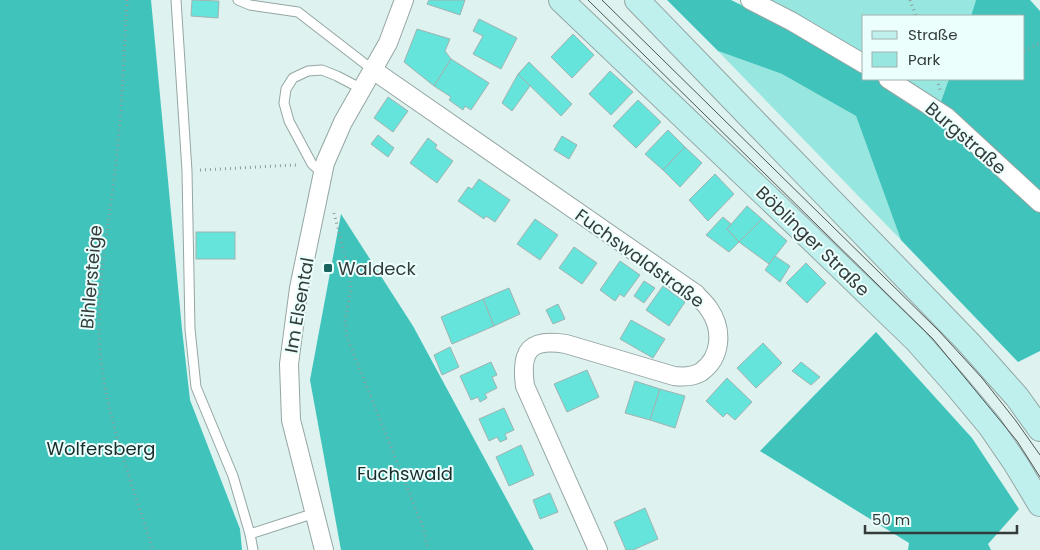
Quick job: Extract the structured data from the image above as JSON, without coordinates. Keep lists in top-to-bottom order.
{
  "streets": {
    "main road": ["Böblinger Straße"],
    "street": ["Burgstraße", "Fuchswaldstraße", "Im Elsental"],
    "path": ["Bihlersteige"]
  },
  "crossings": [
    ["Fuchswaldstraße", "Im Elsental"]
  ],
  "parks": ["Wolfersberg", "Fuchswald"],
  "places": {
    "transit": ["Waldeck"]
  },
  "legend": ["Straße", "Park"],
  "scale_bar": "50 m"
}
